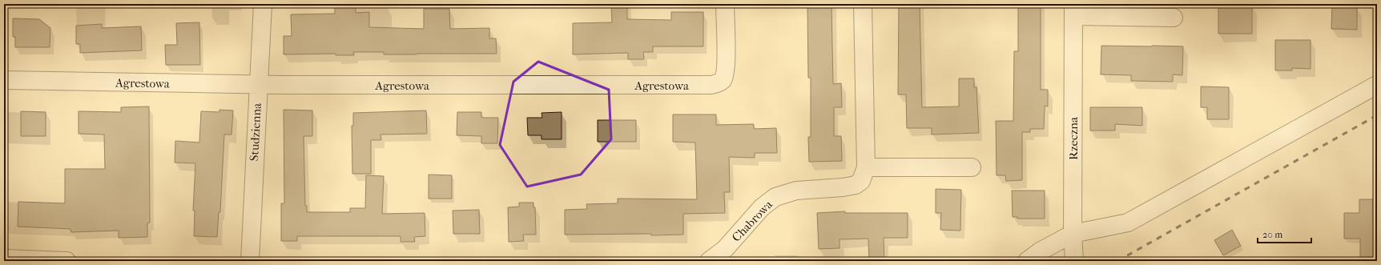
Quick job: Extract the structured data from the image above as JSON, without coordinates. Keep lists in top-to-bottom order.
{
  "streets": {
    "street": [
      "Agrestowa",
      "Studzienna",
      "Rzeczna",
      "Chabrowa"
    ]
  },
  "crossings": [
    ["Agrestowa", "Studzienna"]
  ],
  "scale_bar": "20 m"
}
